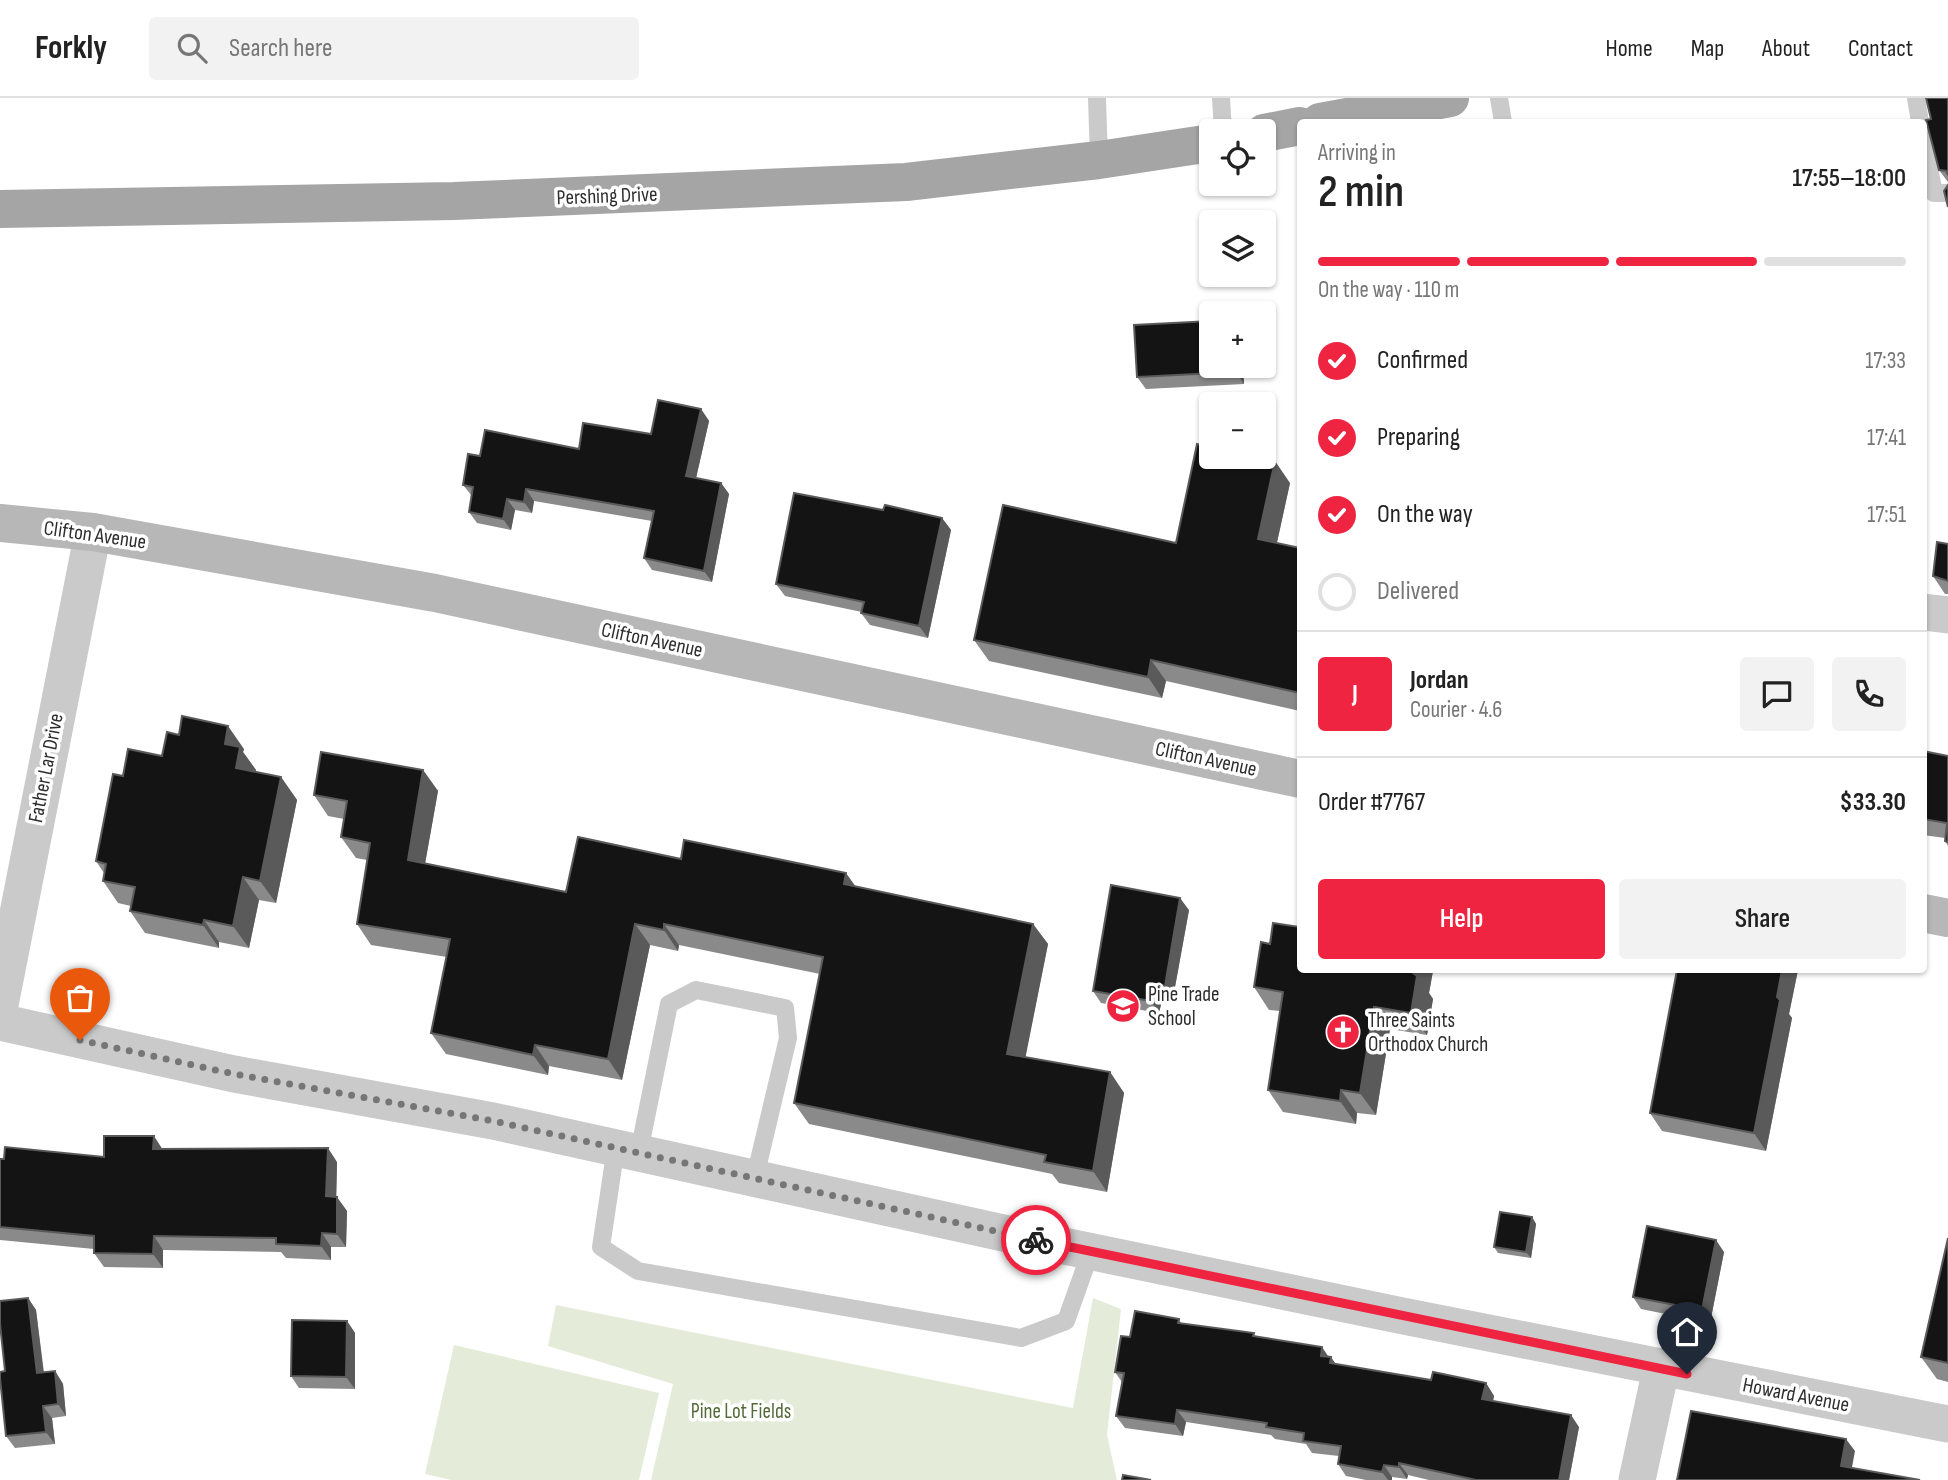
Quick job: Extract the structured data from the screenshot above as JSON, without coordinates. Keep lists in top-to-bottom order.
{
  "streets": {
    "main road": ["Pershing Drive", "Clifton Avenue"],
    "street": ["Father Lar Drive", "Howard Avenue"]
  },
  "crossings": [
    ["Clifton Avenue", "Father Lar Drive"]
  ],
  "parks": ["Pine Lot Fields"],
  "places": {
    "school or university": ["Pine Trade School"],
    "church": ["Three Saints Orthodox Church"]
  },
  "page": {
    "header": "Forkly",
    "search": "Search here",
    "nav": [
      "Home",
      "Map",
      "About",
      "Contact"
    ],
    "map_buttons": ["+", "−"],
    "heading": ["2 min", "Arriving in", "17:55–18:00"],
    "panel": [
      "Jordan",
      "Courier · 4.6",
      "Order #7767",
      "$33.30"
    ],
    "bar": "On the way · 110 m",
    "list": [
      ["Confirmed", "17:33"],
      ["Preparing", "17:41"],
      ["On the way", "17:51"],
      "Delivered"
    ],
    "round": "J",
    "buttons": ["Help", "Share"]
  }
}
